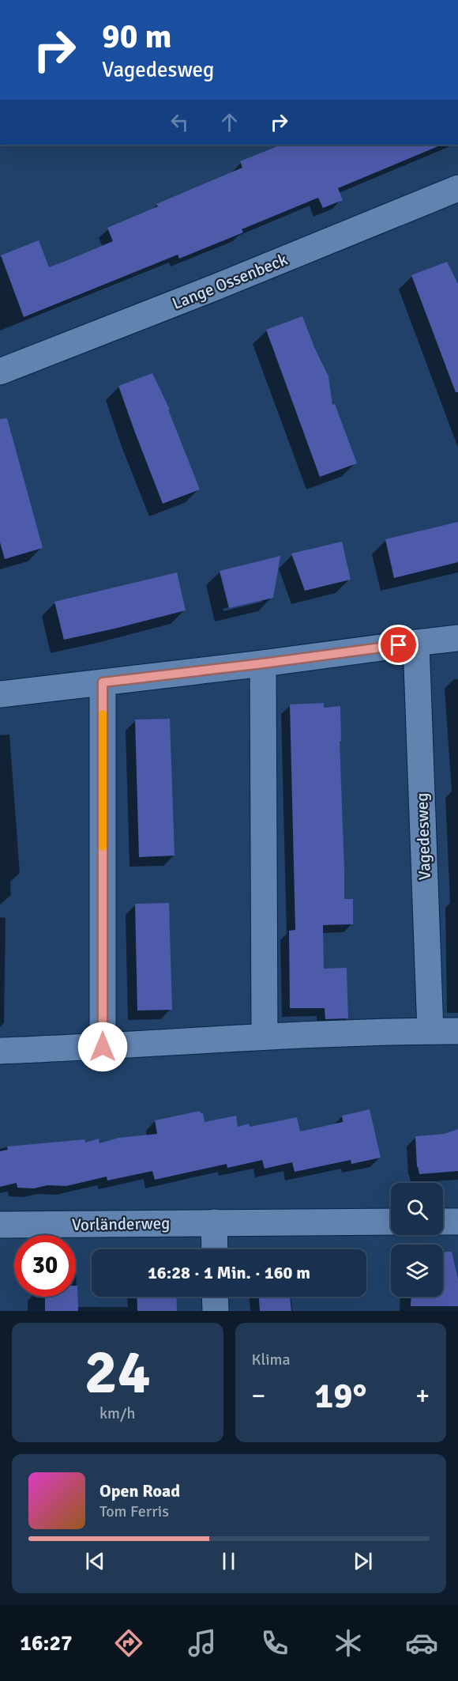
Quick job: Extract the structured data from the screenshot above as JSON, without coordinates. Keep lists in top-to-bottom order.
{
  "streets": {
    "street": ["Lange Ossenbeck", "Vagedesweg", "Vorländerweg"]
  },
  "page": {
    "turn": ["90 m", "Vagedesweg"],
    "limit": "30",
    "trip": "16:28 · 1 Min. · 160 m",
    "tile": [
      ["24", "km/h"],
      "Klima"
    ],
    "heat": ["−", "19°", "+"],
    "song": ["Open Road", "Tom Ferris"],
    "tabs": "16:27"
  }
}
